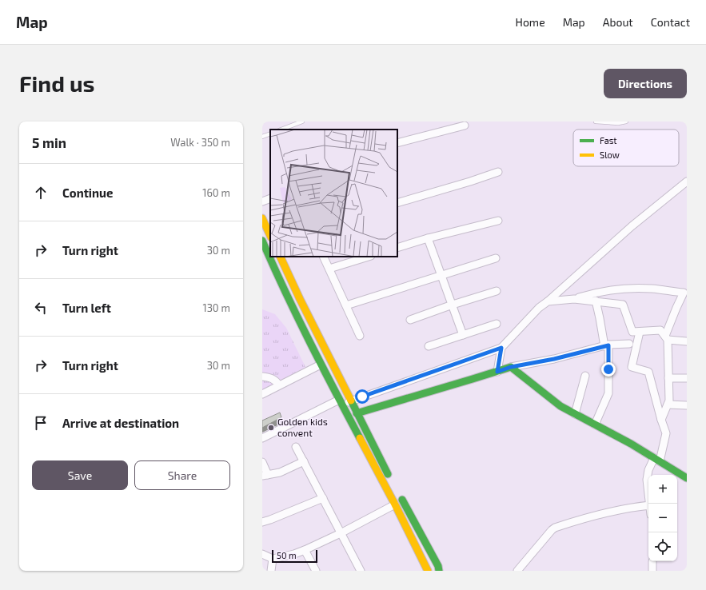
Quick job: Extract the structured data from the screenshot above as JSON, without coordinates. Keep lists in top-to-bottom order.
{
  "places": ["Golden kids convent"],
  "legend": ["Fast", "Slow"],
  "scale_bar": "50 m",
  "page": {
    "header": "Map",
    "nav": [
      "Home",
      "Map",
      "About",
      "Contact"
    ],
    "buttons": [
      "Directions",
      ["Save", "Share"]
    ],
    "title": "Find us",
    "heading": ["5 min", "Walk · 350 m"],
    "list": [
      ["Continue", "160 m"],
      ["Turn right", "30 m"],
      ["Turn left", "130 m"],
      ["Turn right", "30 m"],
      "Arrive at destination"
    ],
    "map_buttons": ["+", "−"],
    "scale": "50 m"
  }
}
